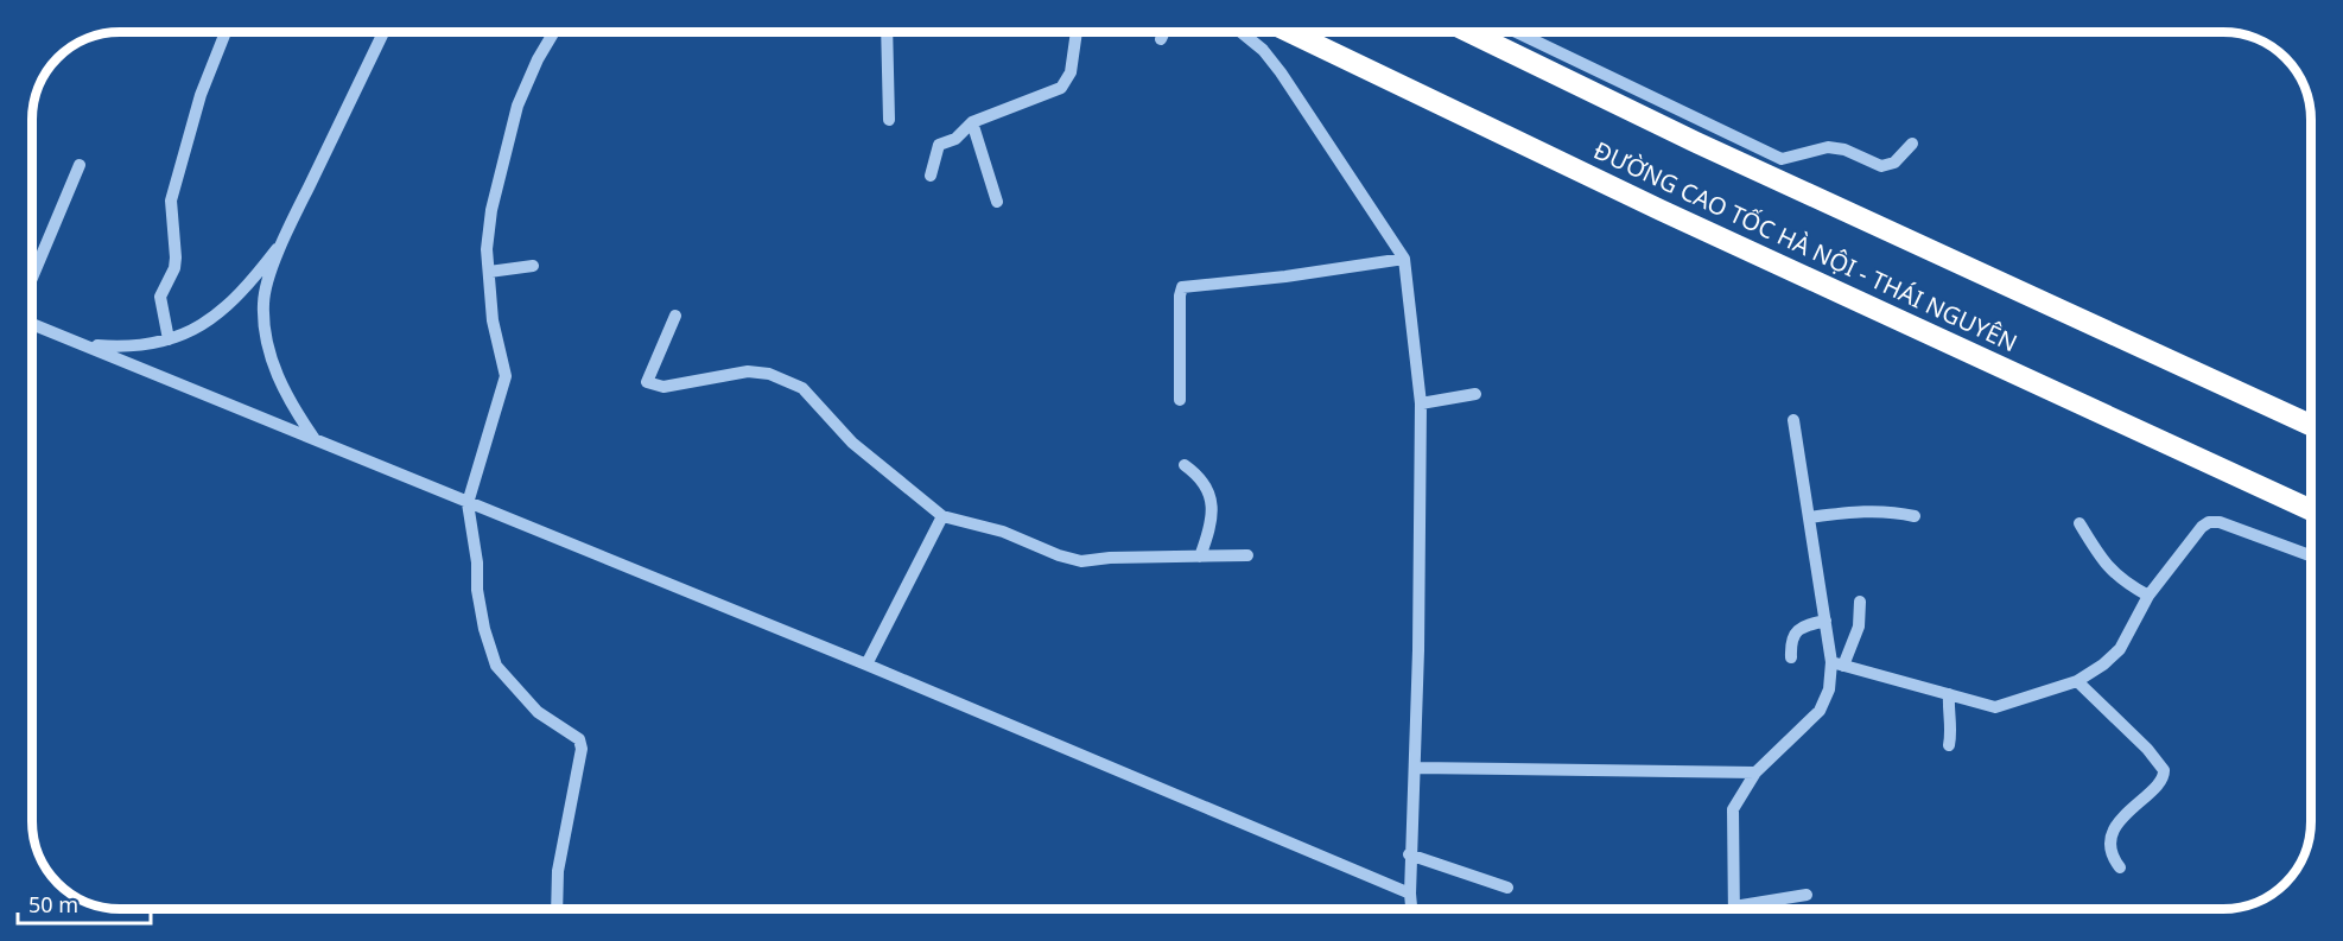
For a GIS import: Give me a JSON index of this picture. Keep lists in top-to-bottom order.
{
  "streets": {
    "highway": ["ĐƯỜNG CAO TỐC HÀ NỘI - THÁI NGUYÊN"]
  },
  "scale_bar": "50 m"
}
